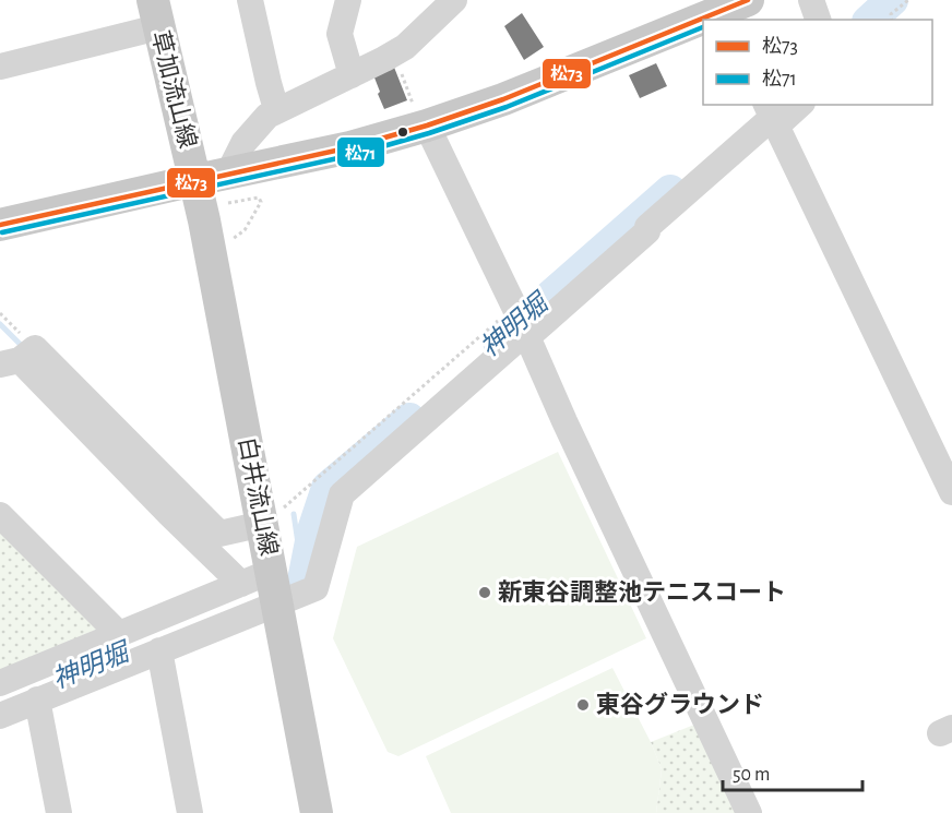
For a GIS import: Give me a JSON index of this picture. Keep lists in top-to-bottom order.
{
  "streets": {
    "main road": ["草加流山線", "白井流山線"]
  },
  "crossings": [
    ["草加流山線", "白井流山線"]
  ],
  "water": ["神明堀"],
  "places": ["新東谷調整池テニスコート", "東谷グラウンド"],
  "lines": ["transit line 松73", "transit line 松71"],
  "legend": ["松73", "松71"],
  "scale_bar": "50 m"
}
